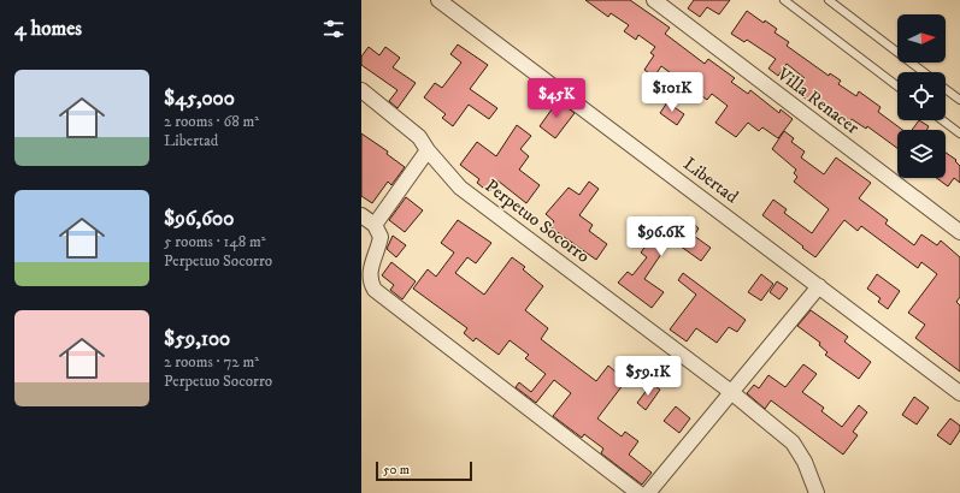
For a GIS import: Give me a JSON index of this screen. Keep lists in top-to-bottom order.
{
  "streets": {
    "street": ["Villa Renacer", "Libertad", "Perpetuo Socorro"]
  },
  "scale_bar": "50 m",
  "north": "right",
  "page": {
    "heading": "4 homes",
    "list": [
      {
        "name": "$45,000",
        "note": "2 rooms · 68 m² · Libertad"
      },
      {
        "name": "$96,600",
        "note": "5 rooms · 148 m² · Perpetuo Socorro"
      },
      {
        "name": "$59,100",
        "note": "2 rooms · 72 m² · Perpetuo Socorro"
      }
    ],
    "price": [
      "$101K",
      "$45K",
      "$96.6K",
      "$59.1K"
    ],
    "scale": "50 m"
  }
}
